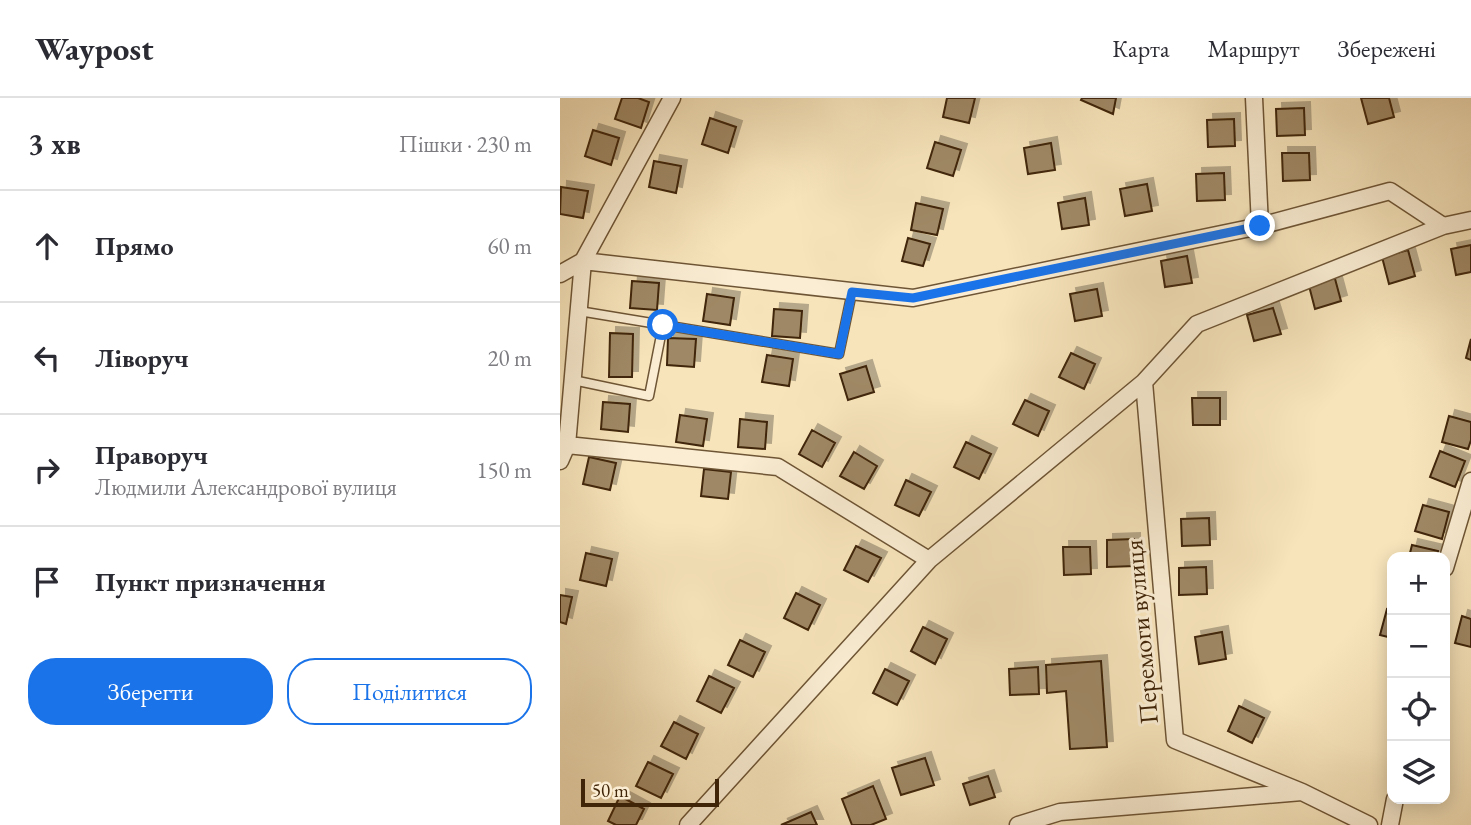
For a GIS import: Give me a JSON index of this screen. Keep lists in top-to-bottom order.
{
  "streets": {
    "street": ["Перемоги вулиця"]
  },
  "scale_bar": "50 m",
  "page": {
    "header": "Waypost",
    "nav": ["Карта", "Маршрут", "Збережені"],
    "heading": ["3 хв", "Пішки · 230 m"],
    "list": [
      ["Прямо", "60 m"],
      ["Ліворуч", "20 m"],
      ["Праворуч", "Людмили Александрової вулиця", "150 m"],
      "Пункт призначення"
    ],
    "map_buttons": ["+", "−"],
    "buttons": ["Зберегти", "Поділитися"],
    "scale": "50 m"
  }
}
